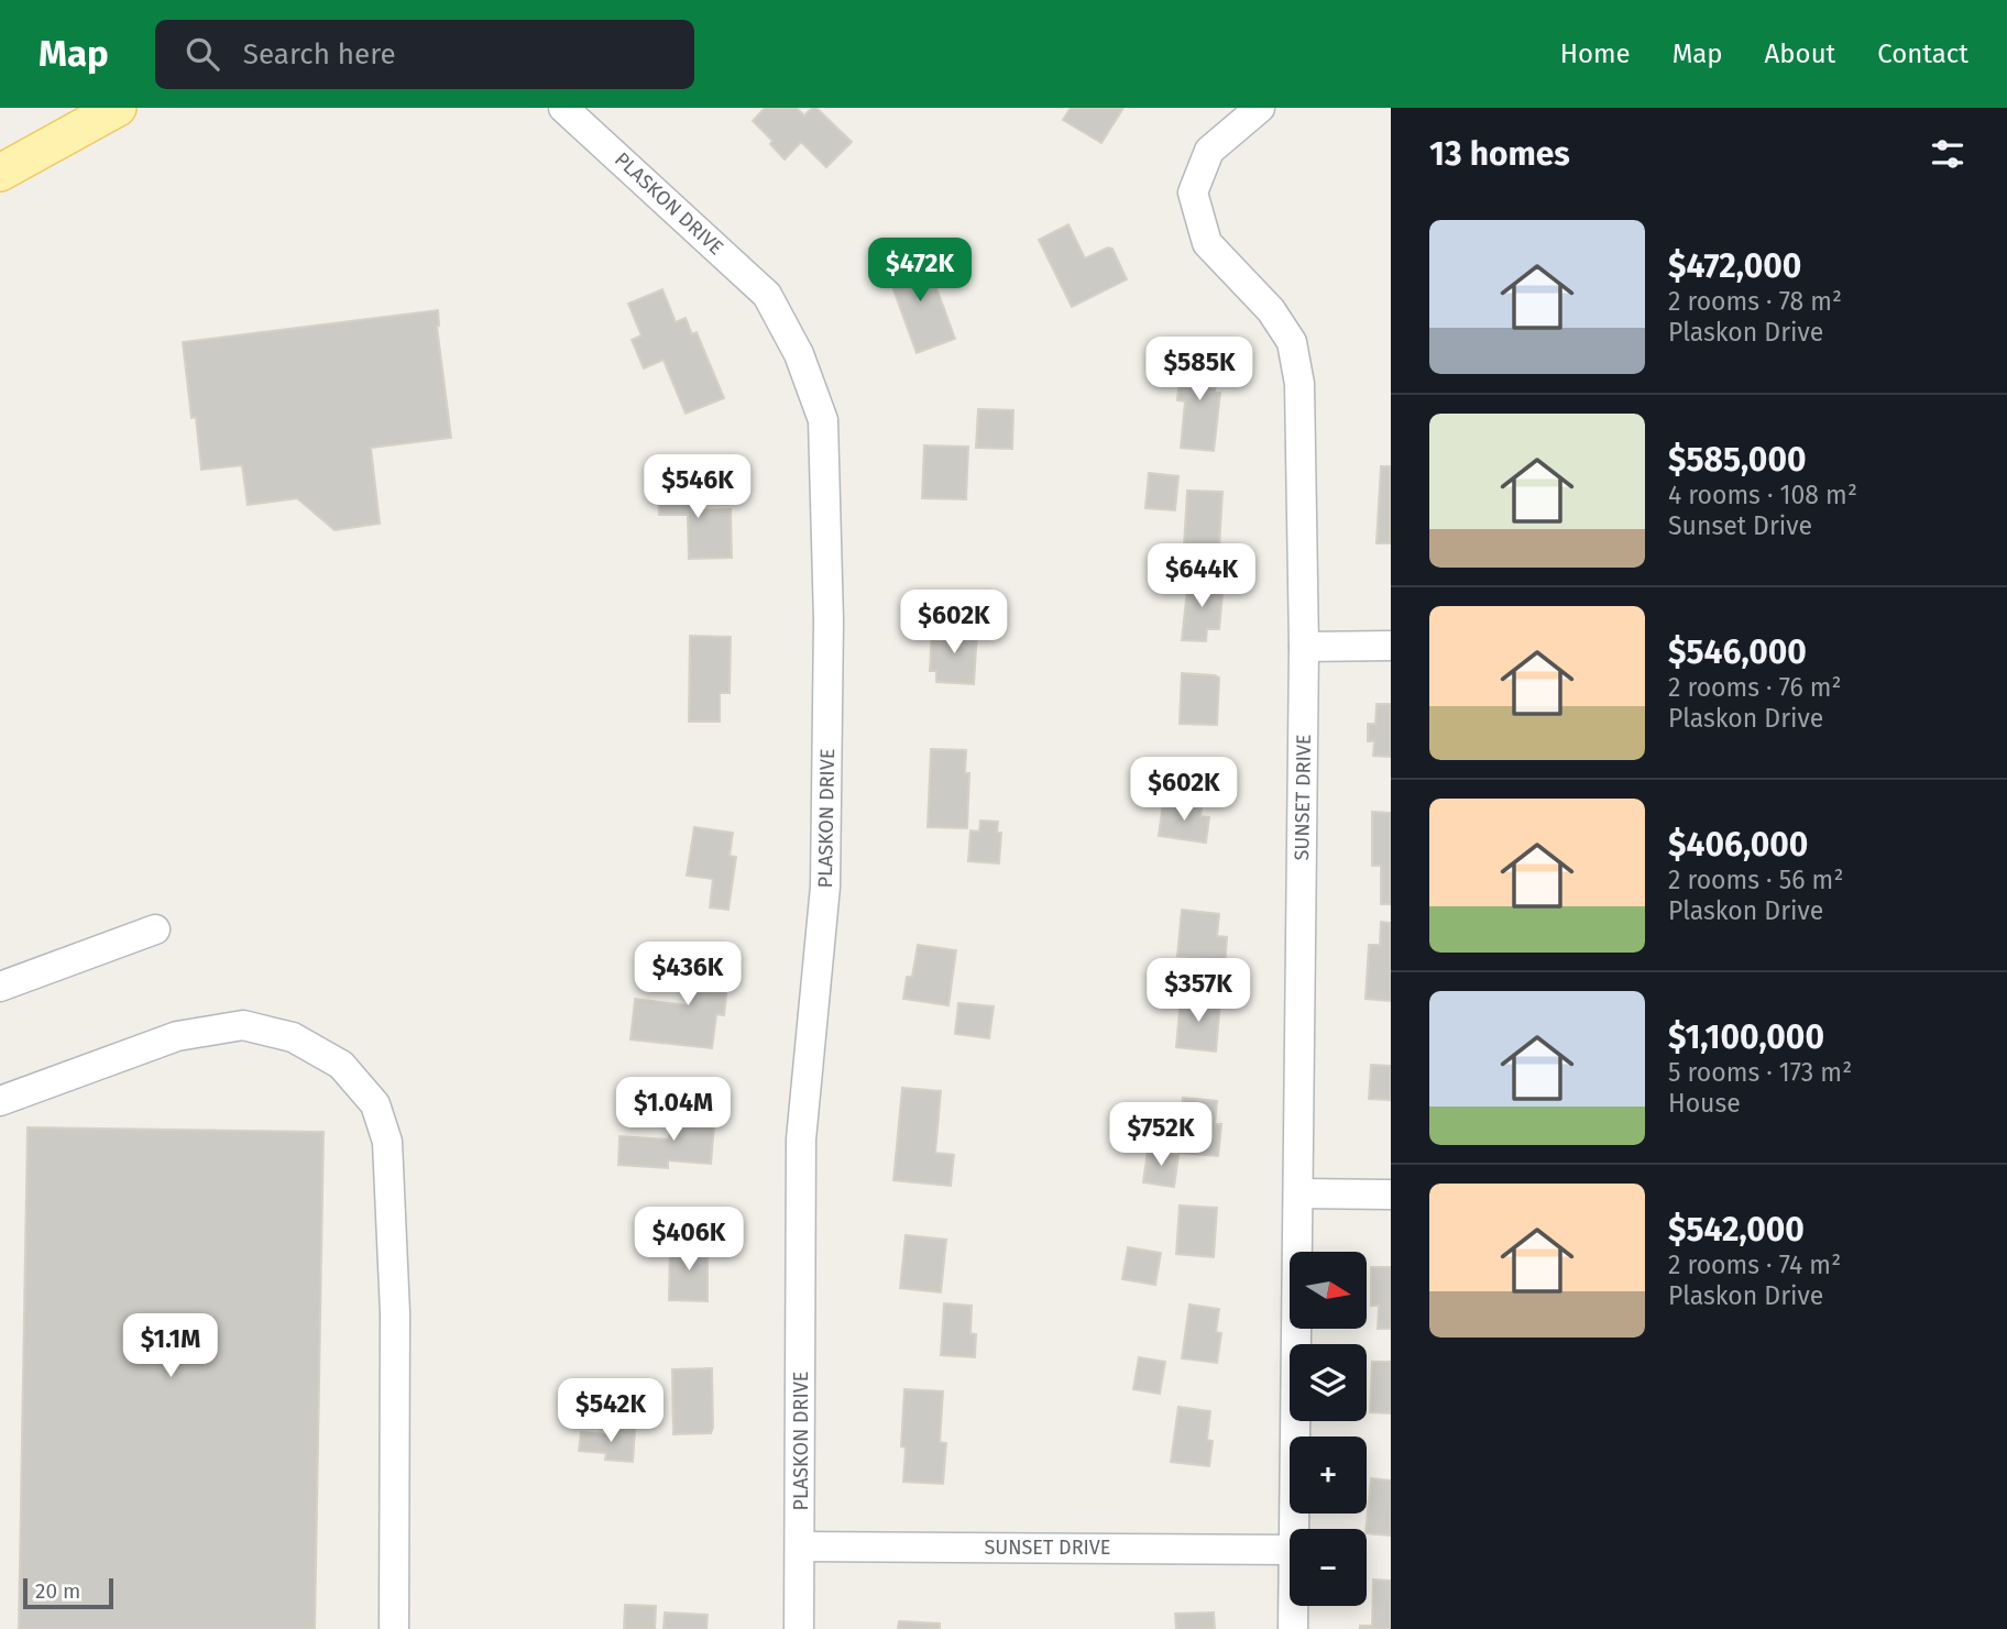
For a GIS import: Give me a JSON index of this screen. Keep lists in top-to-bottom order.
{
  "streets": {
    "street": ["PLASKON DRIVE", "SUNSET DRIVE"]
  },
  "crossings": [
    ["PLASKON DRIVE", "SUNSET DRIVE"]
  ],
  "scale_bar": "20 m",
  "north": "right",
  "page": {
    "header": "Map",
    "search": "Search here",
    "nav": [
      "Home",
      "Map",
      "About",
      "Contact"
    ],
    "heading": "13 homes",
    "list": [
      {
        "name": "$472,000",
        "note": "2 rooms · 78 m² · Plaskon Drive"
      },
      {
        "name": "$585,000",
        "note": "4 rooms · 108 m² · Sunset Drive"
      },
      {
        "name": "$546,000",
        "note": "2 rooms · 76 m² · Plaskon Drive"
      },
      {
        "name": "$406,000",
        "note": "2 rooms · 56 m² · Plaskon Drive"
      },
      {
        "name": "$1,100,000",
        "note": "5 rooms · 173 m² · House"
      },
      {
        "name": "$542,000",
        "note": "2 rooms · 74 m² · Plaskon Drive"
      }
    ],
    "price": [
      "$472K",
      "$585K",
      "$546K",
      "$644K",
      "$602K",
      "$602K",
      "$436K",
      "$357K",
      "$1.04M",
      "$752K",
      "$406K",
      "$1.1M",
      "$542K"
    ],
    "map_buttons": ["+", "−"],
    "scale": "20 m"
  }
}
